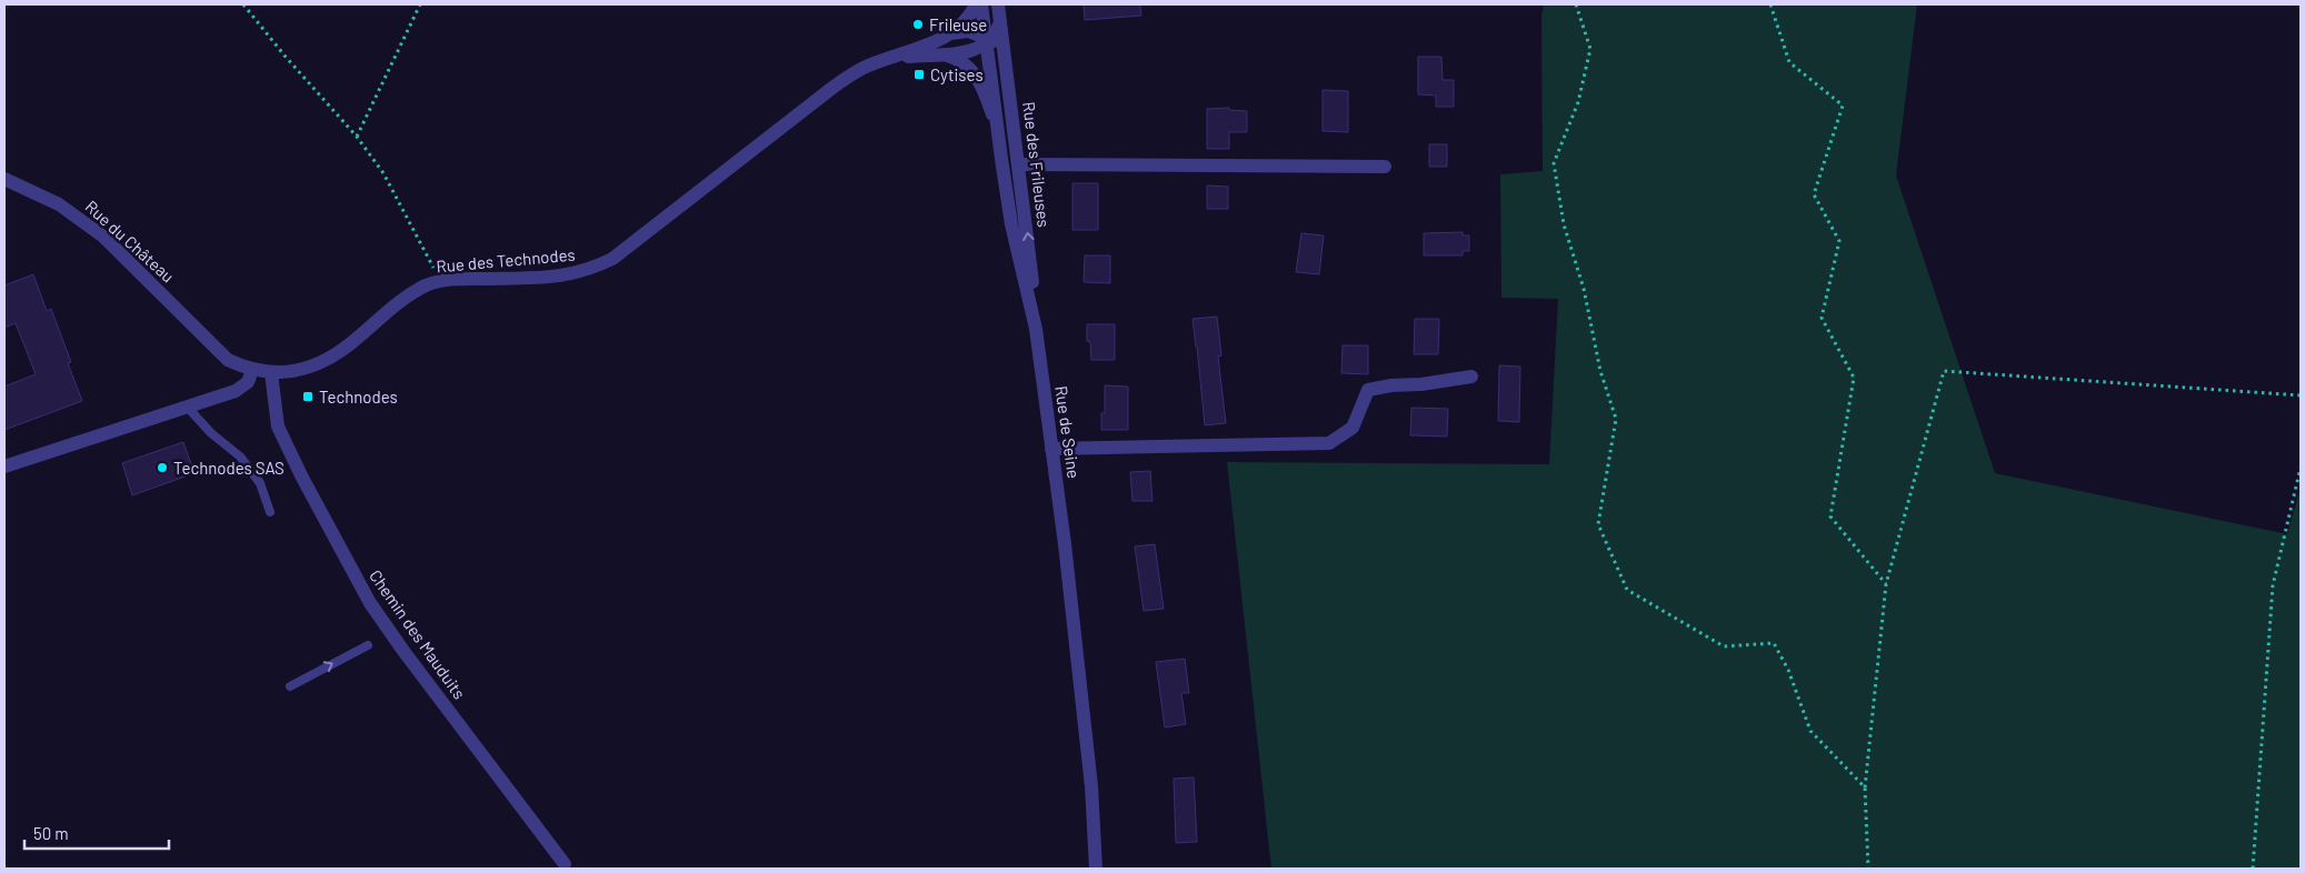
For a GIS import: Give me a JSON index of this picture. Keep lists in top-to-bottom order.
{
  "streets": {
    "street": [
      "Rue des Frileuses",
      "Rue du Château",
      "Rue des Technodes",
      "Rue de Seine",
      "Chemin des Mauduits"
    ]
  },
  "crossings": [
    ["Rue des Frileuses", "Rue de Seine"],
    ["Rue du Château", "Rue des Technodes"],
    ["Rue des Technodes", "Rue de Seine"],
    ["Rue des Technodes", "Chemin des Mauduits"]
  ],
  "one_way": ["Rue des Frileuses"],
  "places": {
    "other": ["Frileuse", "Technodes SAS"],
    "transit": ["Cytises", "Technodes"]
  },
  "scale_bar": "50 m"
}
